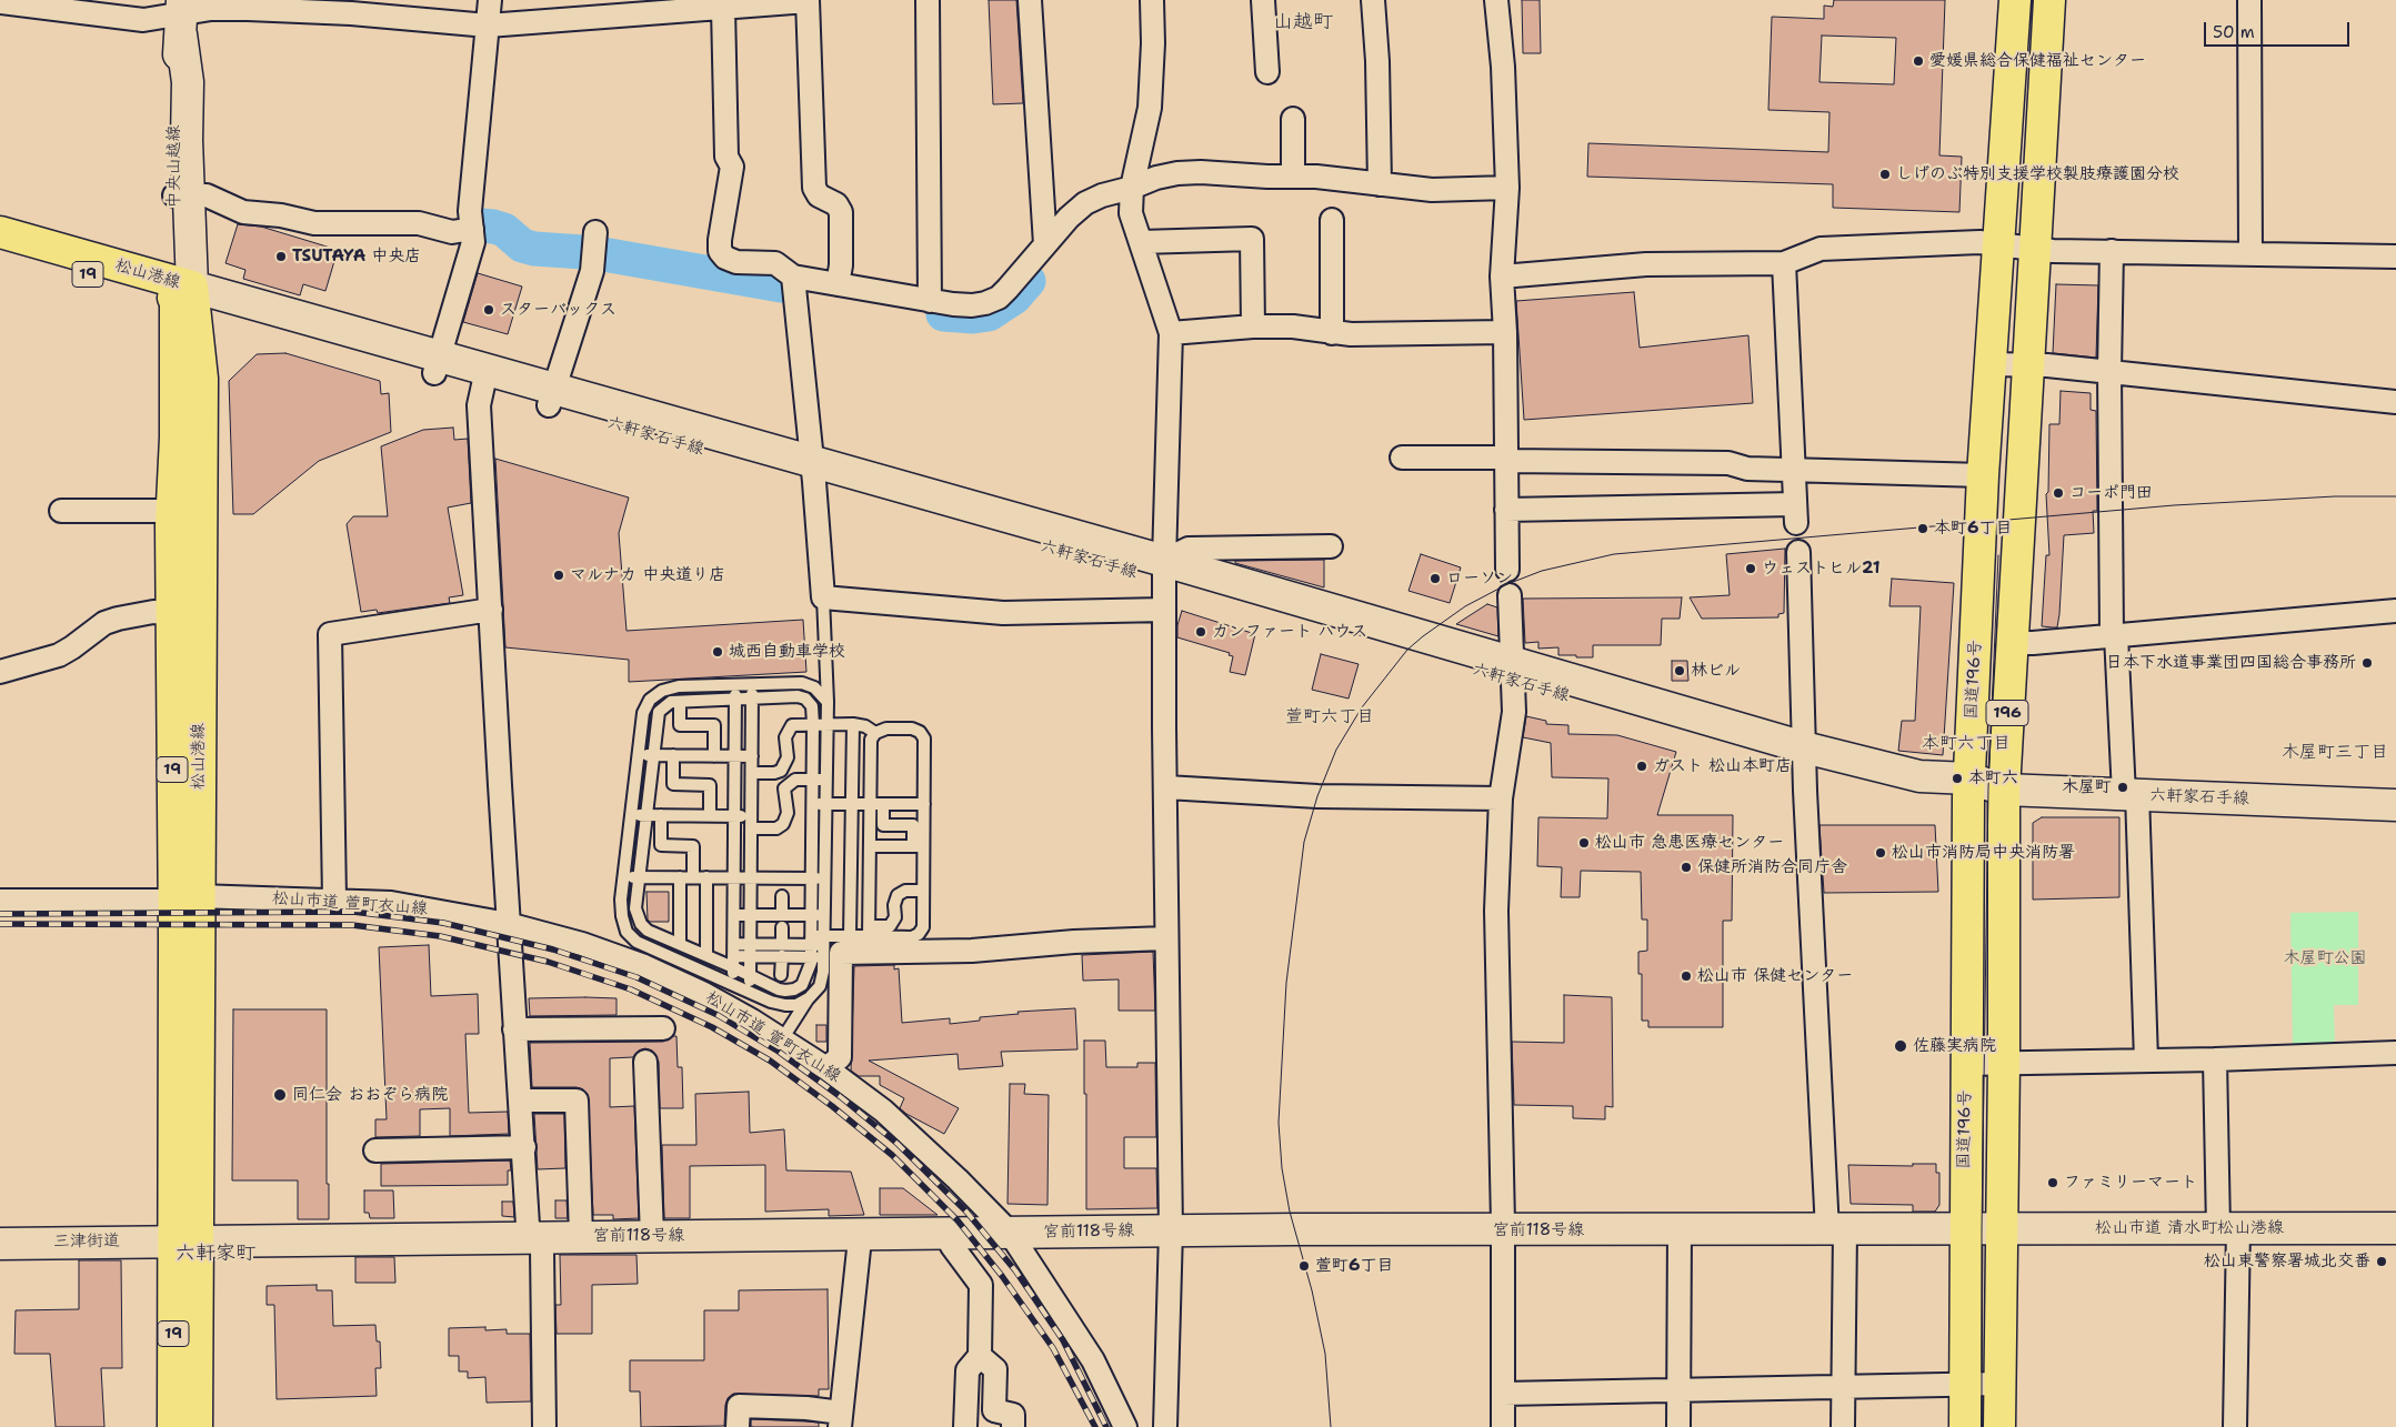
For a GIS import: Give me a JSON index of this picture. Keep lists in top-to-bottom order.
{
  "streets": {
    "main road": [
      "19",
      "松山港線",
      "国道196号",
      "196"
    ],
    "street": [
      "中央山越線",
      "六軒家石手線",
      "松山市道 萱町衣山線",
      "松山市道 清水町松山港線",
      "宮前118号線",
      "三津街道"
    ]
  },
  "crossings": [
    ["中央山越線", "松山港線"],
    ["中央山越線", "六軒家石手線"],
    ["松山港線", "六軒家石手線"],
    ["松山港線", "松山市道 萱町衣山線"],
    ["松山港線", "宮前118号線"],
    ["松山港線", "三津街道"],
    ["六軒家石手線", "国道196号"],
    ["国道196号", "松山市道 清水町松山港線"],
    ["国道196号", "宮前118号線"],
    ["松山市道 萱町衣山線", "宮前118号線"],
    ["松山市道 清水町松山港線", "宮前118号線"],
    ["宮前118号線", "三津街道"]
  ],
  "districts": [
    "山越町",
    "萱町六丁目",
    "本町六丁目",
    "木屋町三丁目",
    "六軒家町"
  ],
  "parks": ["木屋町公園"],
  "places": [
    "愛媛県総合保健福祉センター",
    "しげのぶ特別支援学校製肢療護園分校",
    "TSUTAYA 中央店",
    "スターバックス",
    "コーポ門田",
    "本町6丁目",
    "ウェストヒル21",
    "マルナカ 中央道り店",
    "ローソン",
    "カンファート ハウス",
    "城西自動車学校",
    "日本下水道事業団四国総合事務所",
    "林ビル",
    "ガスト 松山本町店",
    "本町六",
    "木屋町",
    "松山市 急患医療センター",
    "松山市消防局中央消防署",
    "保健所消防合同庁舎",
    "松山市 保健センター",
    "佐藤実病院",
    "同仁会 おおぞら病院",
    "ファミリーマート",
    "松山東警察署城北交番",
    "萱町6丁目"
  ],
  "scale_bar": "50 m"
}
